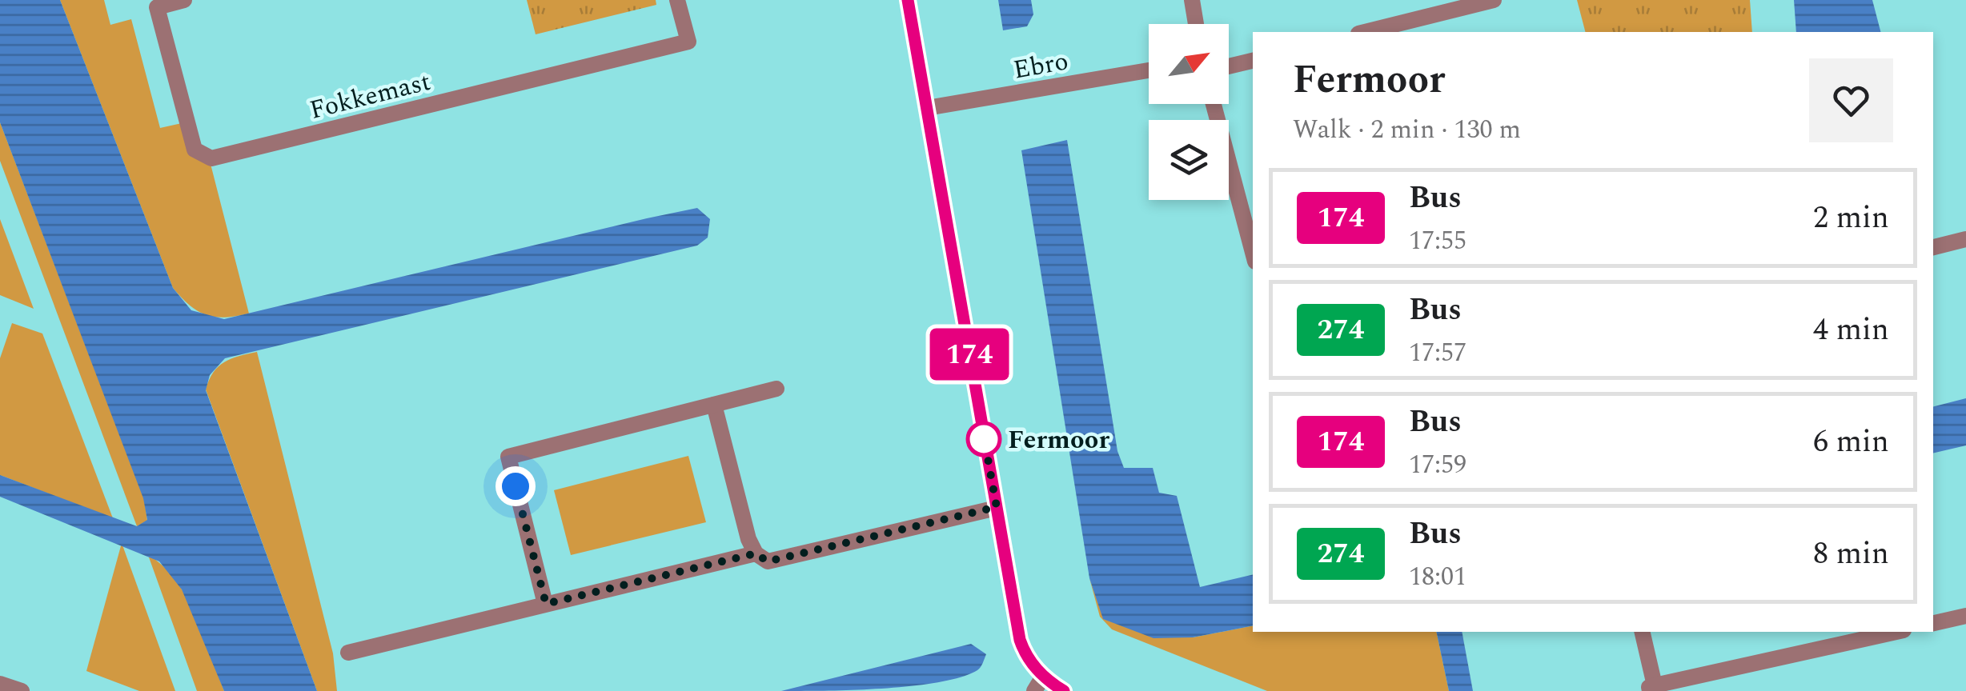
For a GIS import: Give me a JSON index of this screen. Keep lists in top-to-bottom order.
{
  "streets": {
    "street": ["Ebro", "Fokkemast"]
  },
  "places": ["Fermoor"],
  "lines": ["bus line 174"],
  "north": "top right",
  "page": {
    "on_map": "174",
    "heading": ["Fermoor", "Walk · 2 min · 130 m"],
    "list": [
      {
        "mark": "174",
        "name": "Bus",
        "note": "17:55",
        "value": "2 min"
      },
      {
        "mark": "274",
        "name": "Bus",
        "note": "17:57",
        "value": "4 min"
      },
      {
        "mark": "174",
        "name": "Bus",
        "note": "17:59",
        "value": "6 min"
      },
      {
        "mark": "274",
        "name": "Bus",
        "note": "18:01",
        "value": "8 min"
      }
    ]
  }
}
